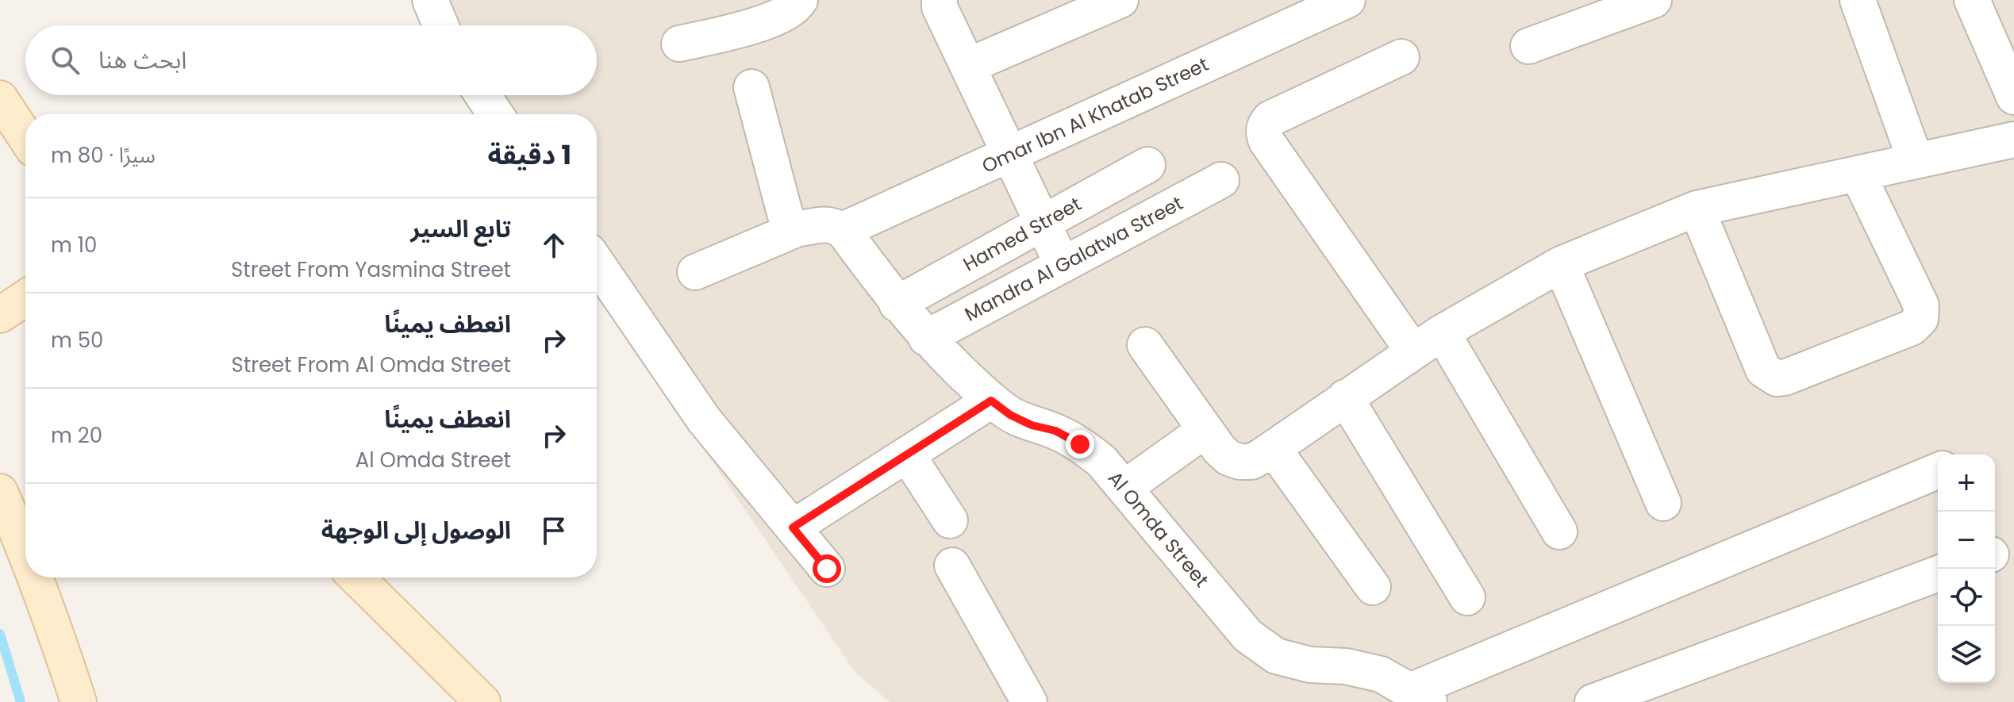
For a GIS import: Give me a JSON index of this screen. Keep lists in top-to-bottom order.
{
  "streets": {
    "street": [
      "Omar Ibn Al Khatab Street",
      "Hamed Street",
      "Mandra Al Galatwa Street",
      "Al Omda Street"
    ]
  },
  "crossings": [
    ["Omar Ibn Al Khatab Street", "Al Omda Street"],
    ["Hamed Street", "Al Omda Street"],
    ["Mandra Al Galatwa Street", "Al Omda Street"]
  ],
  "page": {
    "search": "ابحث هنا",
    "heading": ["1 دقيقة", "سيرًا · 80 m"],
    "list": [
      ["تابع السير", "Street From Yasmina Street", "10 m"],
      ["انعطف يمينًا", "Street From Al Omda Street", "50 m"],
      ["انعطف يمينًا", "Al Omda Street", "20 m"],
      "الوصول إلى الوجهة"
    ],
    "map_buttons": ["+", "−"]
  }
}
